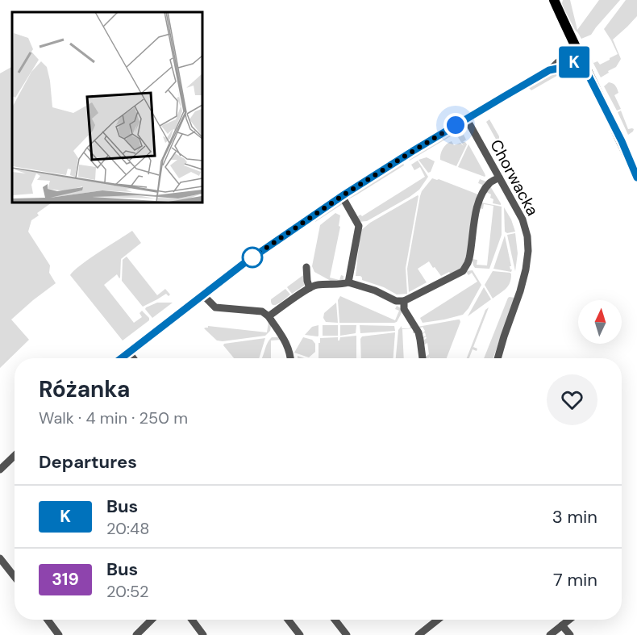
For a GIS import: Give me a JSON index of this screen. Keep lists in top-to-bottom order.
{
  "streets": {
    "street": ["Chorwacka"]
  },
  "lines": ["bus line K"],
  "north": "top",
  "page": {
    "on_map": "K",
    "heading": [
      ["Różanka", "Walk · 4 min · 250 m"],
      "Departures"
    ],
    "list": [
      {
        "mark": "K",
        "name": "Bus",
        "note": "20:48",
        "value": "3 min"
      },
      {
        "mark": "319",
        "name": "Bus",
        "note": "20:52",
        "value": "7 min"
      }
    ]
  }
}
